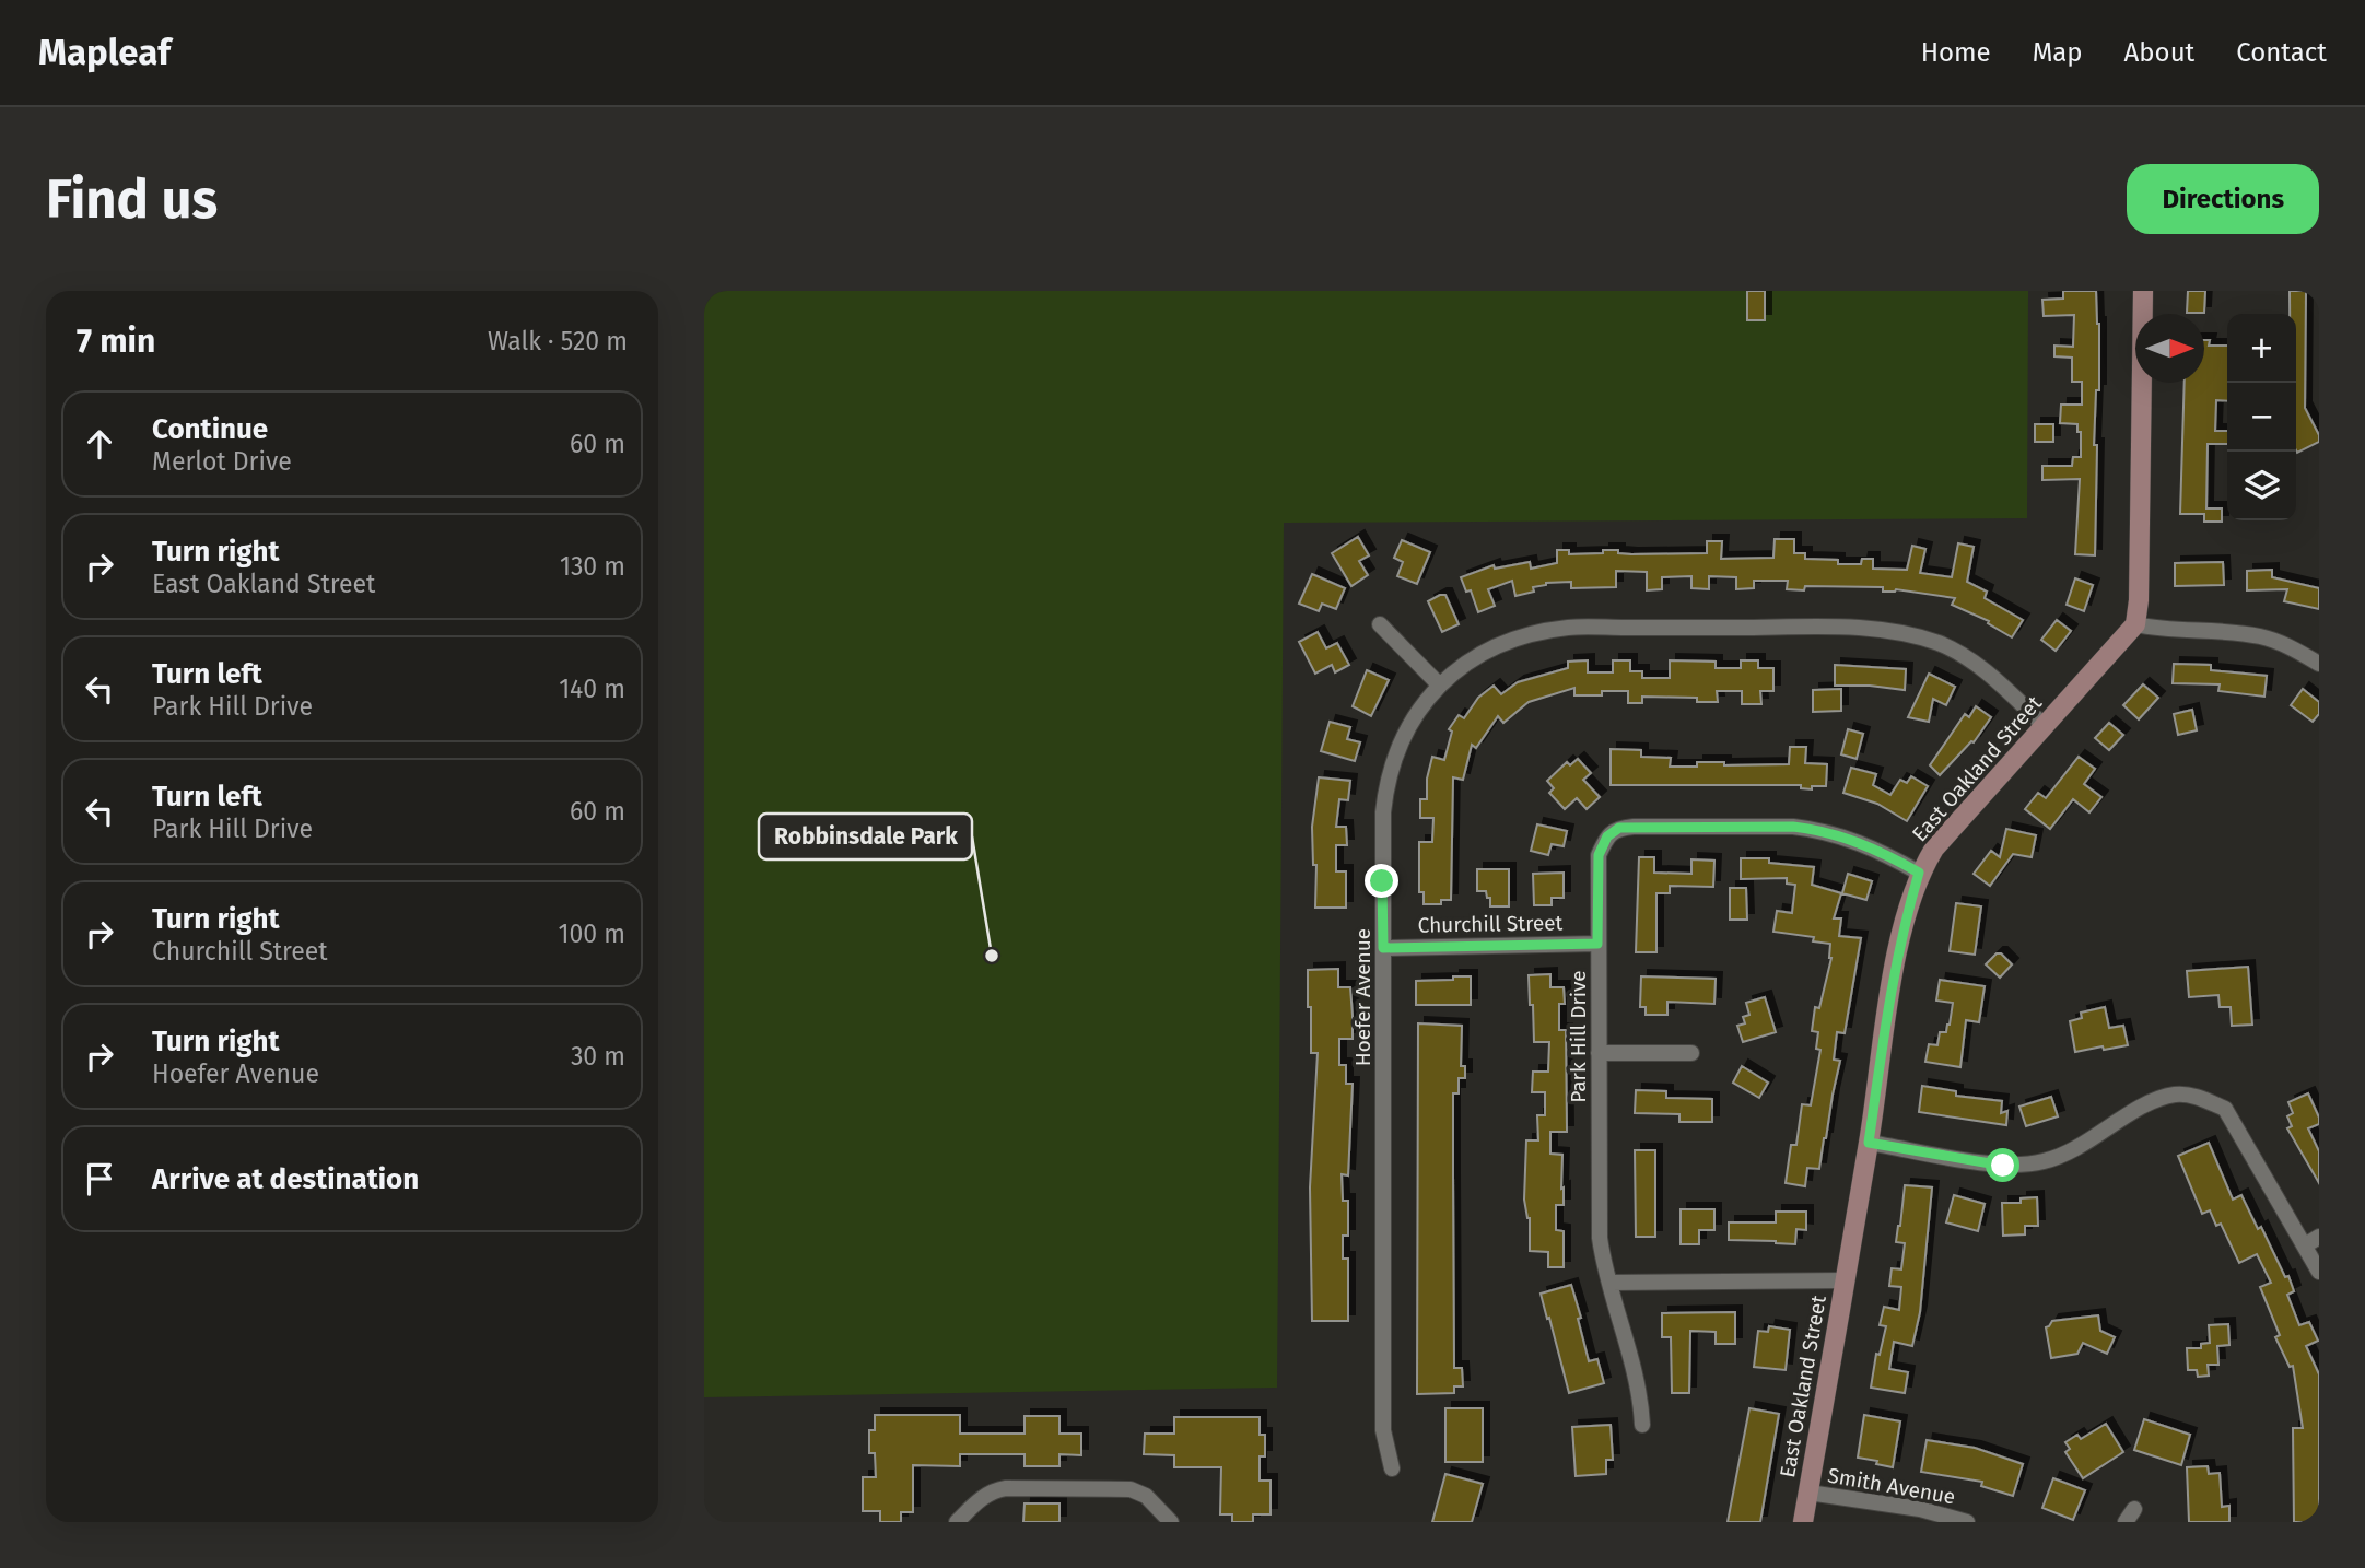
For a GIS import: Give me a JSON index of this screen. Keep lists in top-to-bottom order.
{
  "streets": {
    "street": [
      "East Oakland Street",
      "Churchill Street",
      "Hoefer Avenue",
      "Park Hill Drive",
      "Smith Avenue"
    ]
  },
  "crossings": [
    ["East Oakland Street", "Hoefer Avenue"],
    ["East Oakland Street", "Park Hill Drive"],
    ["East Oakland Street", "Smith Avenue"],
    ["Churchill Street", "Hoefer Avenue"],
    ["Churchill Street", "Park Hill Drive"]
  ],
  "places": ["Robbinsdale Park"],
  "north": "right",
  "page": {
    "header": "Mapleaf",
    "nav": [
      "Home",
      "Map",
      "About",
      "Contact"
    ],
    "buttons": "Directions",
    "title": "Find us",
    "heading": ["7 min", "Walk · 520 m"],
    "map_buttons": ["+", "−"],
    "list": [
      ["Continue", "Merlot Drive", "60 m"],
      ["Turn right", "East Oakland Street", "130 m"],
      ["Turn left", "Park Hill Drive", "140 m"],
      ["Turn left", "Park Hill Drive", "60 m"],
      ["Turn right", "Churchill Street", "100 m"],
      ["Turn right", "Hoefer Avenue", "30 m"],
      "Arrive at destination"
    ]
  }
}
